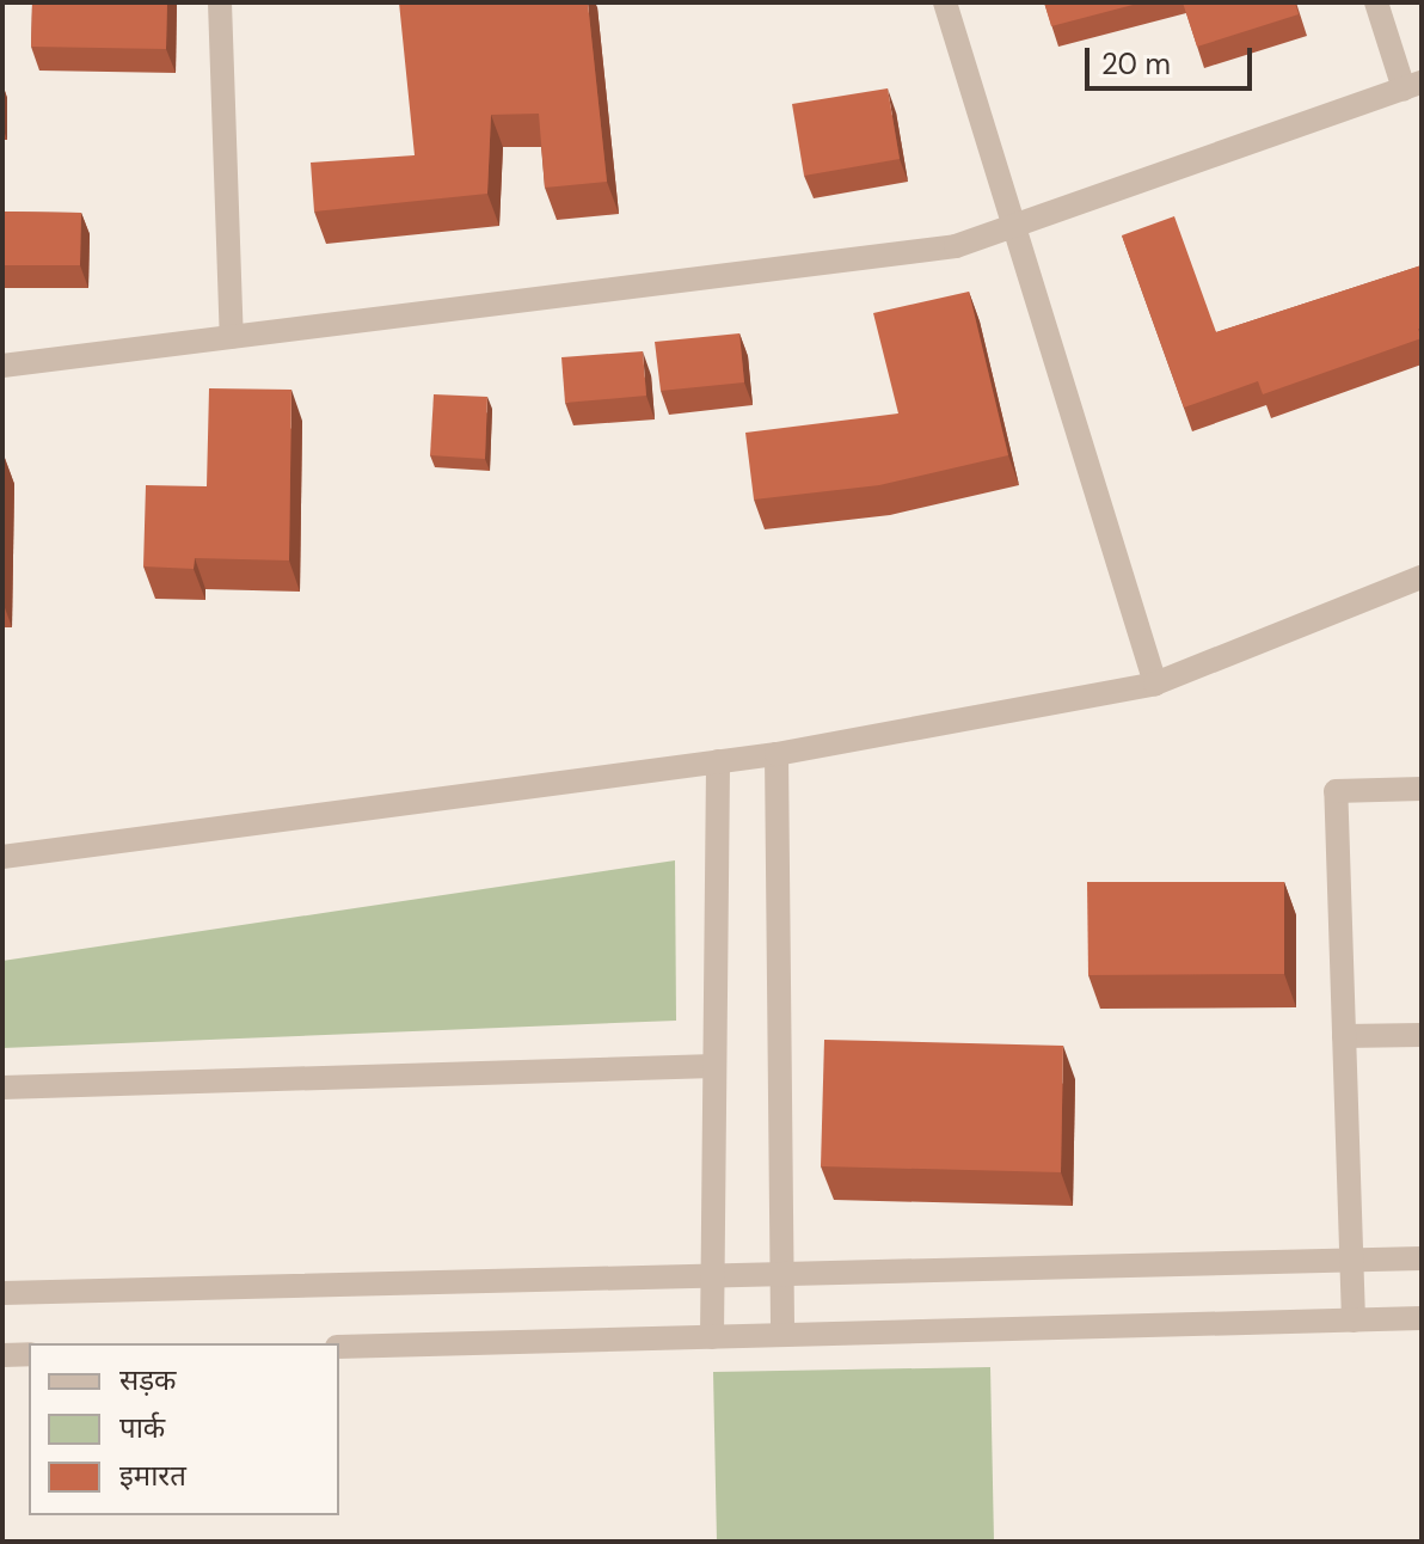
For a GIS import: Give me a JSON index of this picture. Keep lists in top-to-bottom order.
{
  "legend": ["सड़क", "पार्क", "इमारत"],
  "scale_bar": "20 m"
}
